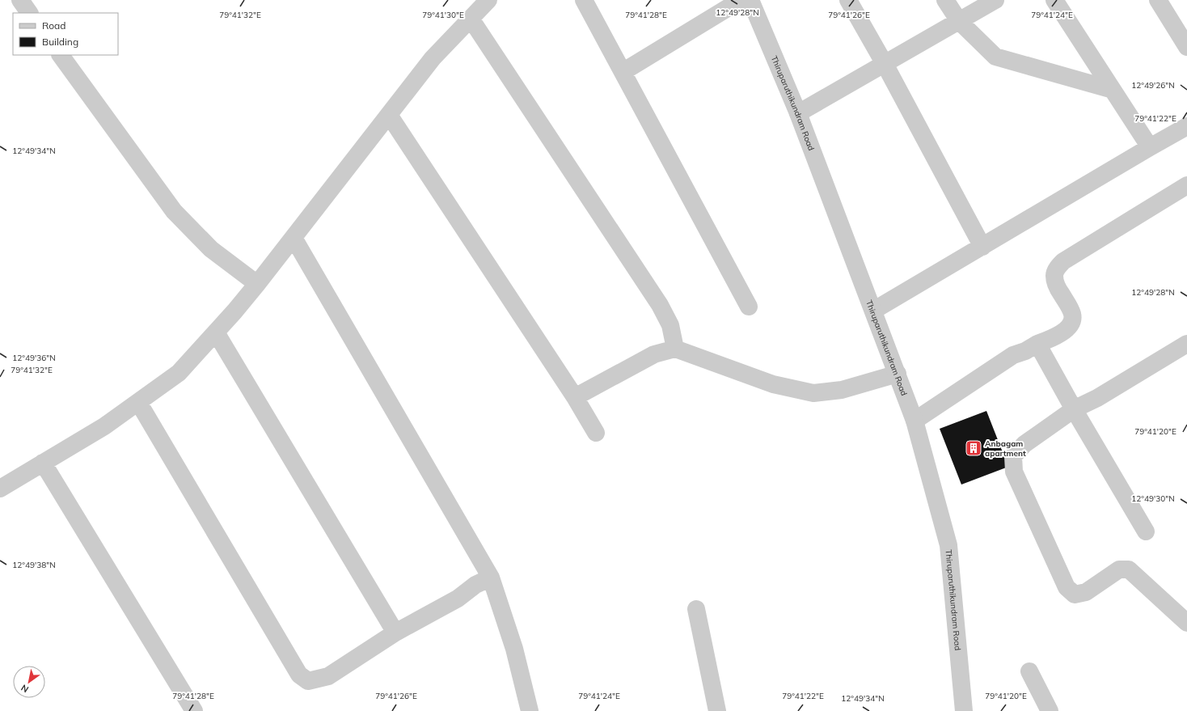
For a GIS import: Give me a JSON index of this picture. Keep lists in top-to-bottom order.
{
  "streets": {
    "street": ["Thiruparuthikundram Road"]
  },
  "places": {
    "building": ["Anbagam apartment"]
  },
  "legend": ["Road", "Building"],
  "north": "bottom left",
  "coordinates": [
    "12°49'28\"N",
    "79°41'32\"E",
    "79°41'30\"E",
    "79°41'28\"E",
    "79°41'26\"E",
    "79°41'24\"E",
    "12°49'26\"N",
    "79°41'22\"E",
    "12°49'34\"N",
    "12°49'36\"N",
    "79°41'20\"E",
    "12°49'30\"N",
    "12°49'38\"N"
  ]
}
